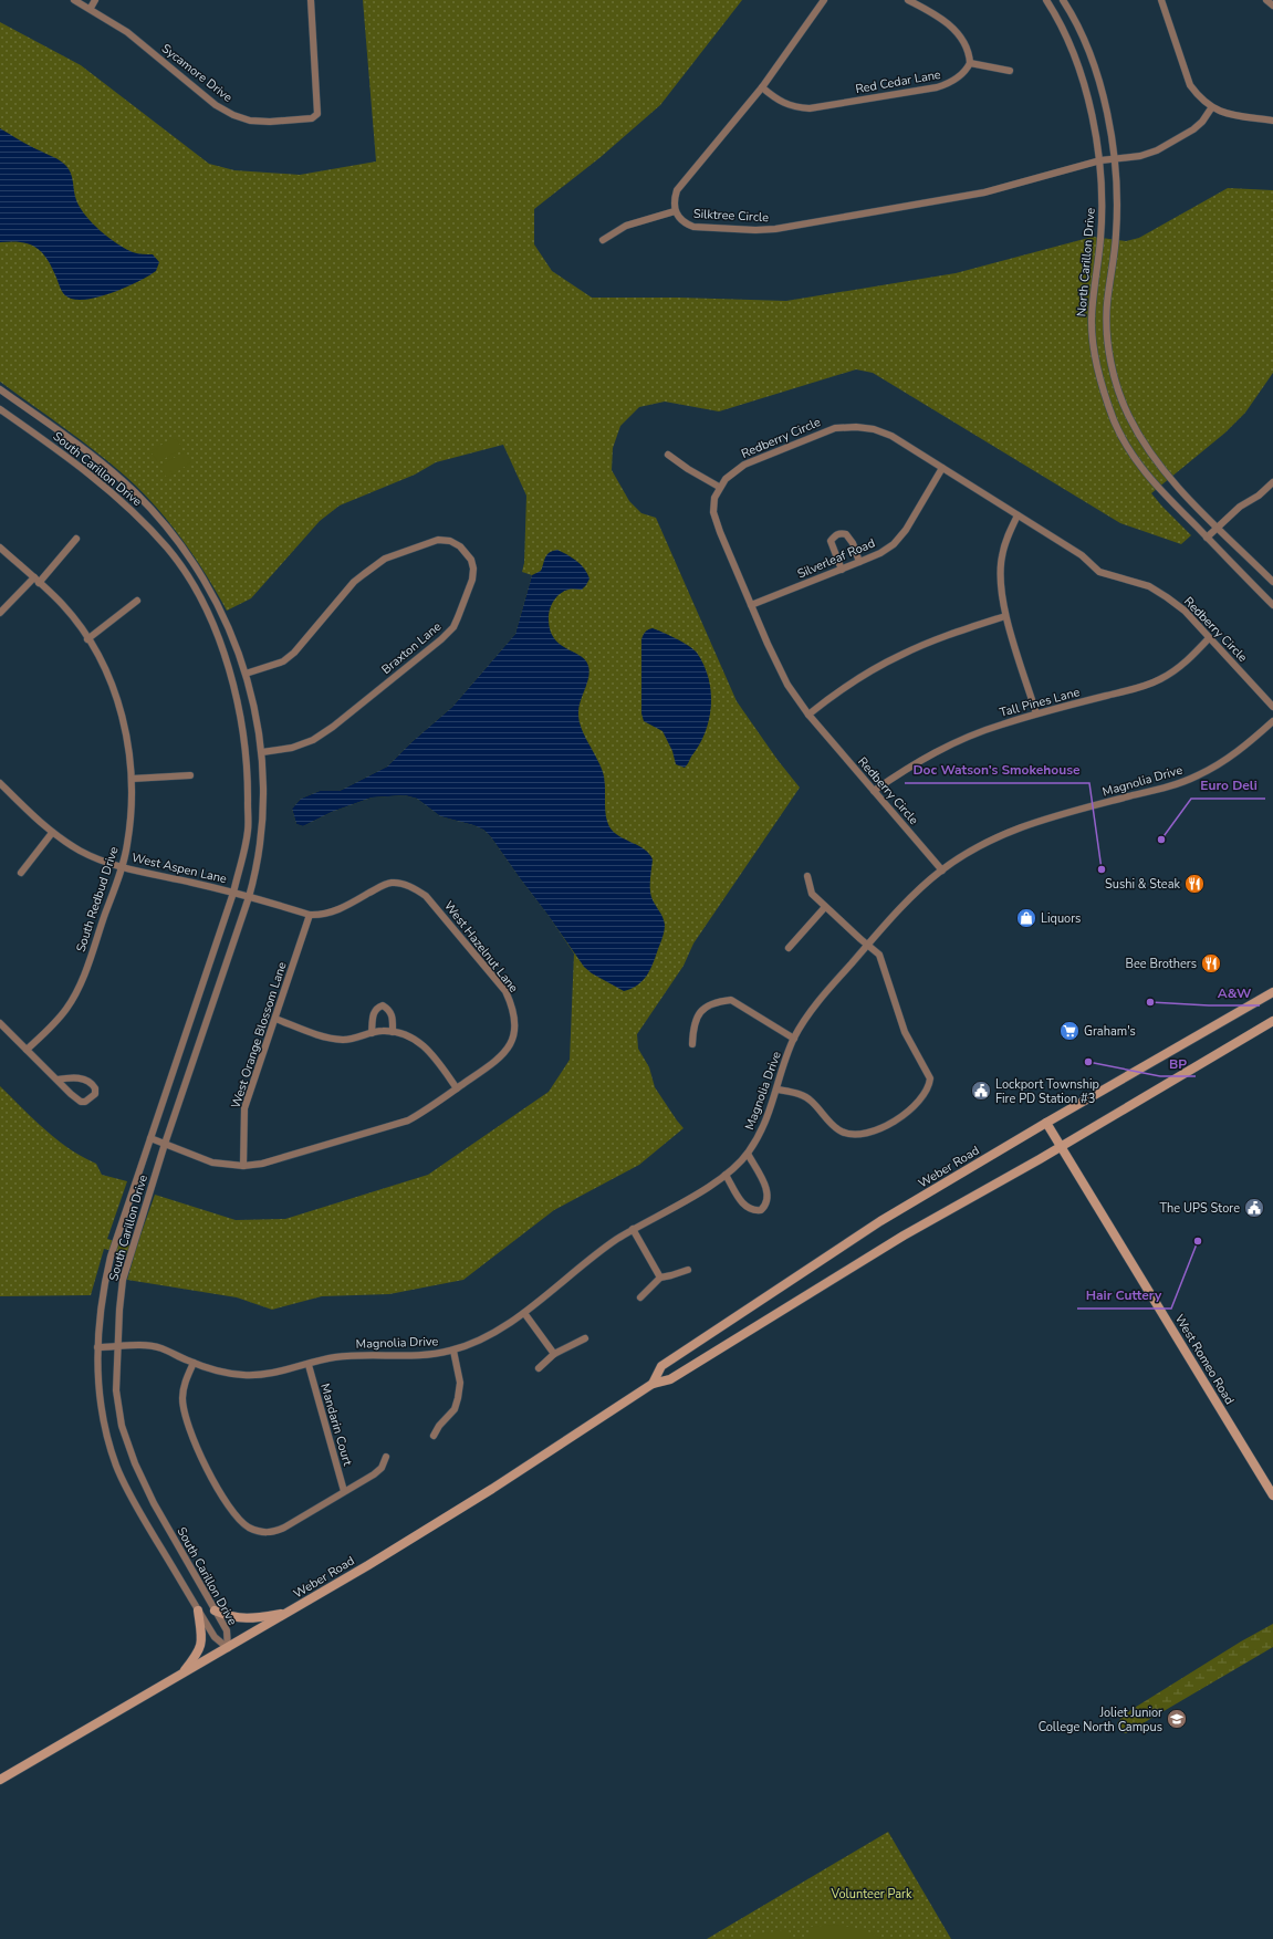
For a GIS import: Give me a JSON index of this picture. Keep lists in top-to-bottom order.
{
  "streets": {
    "main road": ["Weber Road", "West Romeo Road"],
    "street": [
      "Sycamore Drive",
      "Red Cedar Lane",
      "Silktree Circle",
      "North Carillon Drive",
      "Redberry Circle",
      "South Carillon Drive",
      "Silverleaf Road",
      "Braxton Lane",
      "Tall Pines Lane",
      "Magnolia Drive",
      "West Aspen Lane",
      "South Redbud Drive",
      "West Hazelnut Lane",
      "West Orange Blossom Lane",
      "Mandarin Court"
    ]
  },
  "crossings": [
    ["Silktree Circle", "North Carillon Drive"],
    ["Redberry Circle", "Silverleaf Road"],
    ["Redberry Circle", "Tall Pines Lane"],
    ["Redberry Circle", "Magnolia Drive"],
    ["South Carillon Drive", "Braxton Lane"],
    ["South Carillon Drive", "Magnolia Drive"],
    ["South Carillon Drive", "West Aspen Lane"],
    ["South Carillon Drive", "West Hazelnut Lane"],
    ["South Carillon Drive", "Weber Road"],
    ["Magnolia Drive", "Mandarin Court"],
    ["West Aspen Lane", "South Redbud Drive"],
    ["West Aspen Lane", "West Hazelnut Lane"],
    ["West Hazelnut Lane", "West Orange Blossom Lane"],
    ["Weber Road", "West Romeo Road"]
  ],
  "parks": ["Volunteer Park"],
  "places": {
    "other": [
      "Euro Deli",
      "Doc Watson’s Smokehouse",
      "A&W",
      "BP",
      "Hair Cuttery"
    ],
    "restaurant": ["Sushi & Steak", "Bee Brothers"],
    "shop": ["Liquors"],
    "supermarket": ["Graham's"],
    "public building": ["Lockport Township Fire PD Station #3", "The UPS Store"],
    "school or university": ["Joliet Junior College North Campus"]
  }
}
